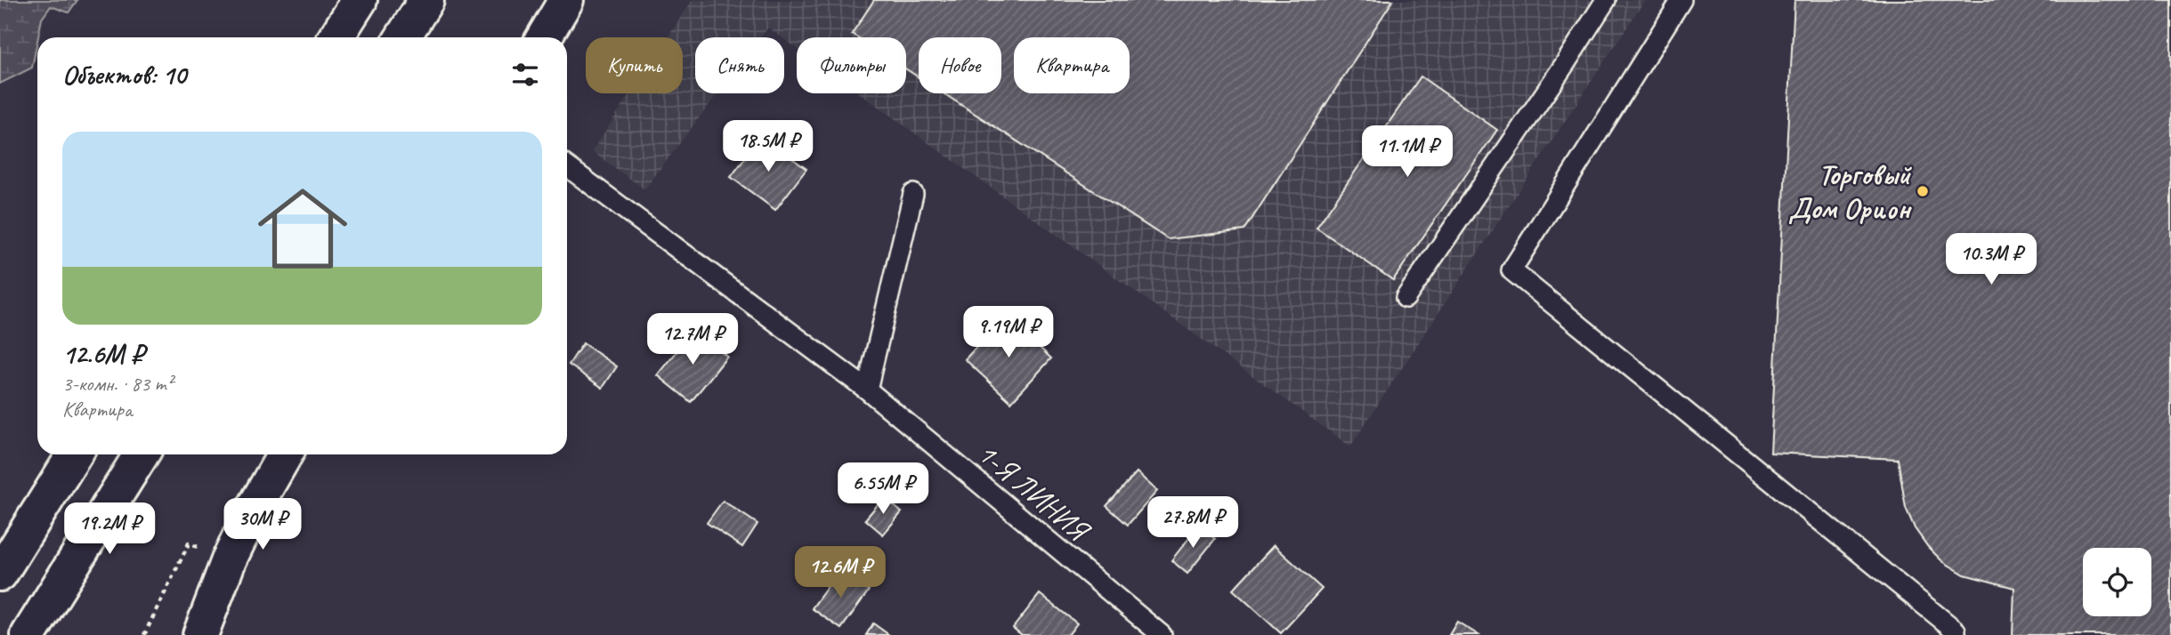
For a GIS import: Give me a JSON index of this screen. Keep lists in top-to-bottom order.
{
  "streets": {
    "lane": ["1-Я ЛИНИЯ"]
  },
  "places": ["Торговый Дом Орион"],
  "page": {
    "chip": [
      "Купить",
      "Снять",
      "Фильтры",
      "Новое",
      "Квартира"
    ],
    "heading": "Объектов: 10",
    "list": [
      {
        "name": "12.6M ₽",
        "note": "3-комн. · 83 m² · Квартира"
      }
    ],
    "price": [
      "18.5M ₽",
      "11.1M ₽",
      "10.3M ₽",
      "9.19M ₽",
      "12.7M ₽",
      "6.55M ₽",
      "27.8M ₽",
      "30M ₽",
      "19.2M ₽",
      "12.6M ₽"
    ]
  }
}
